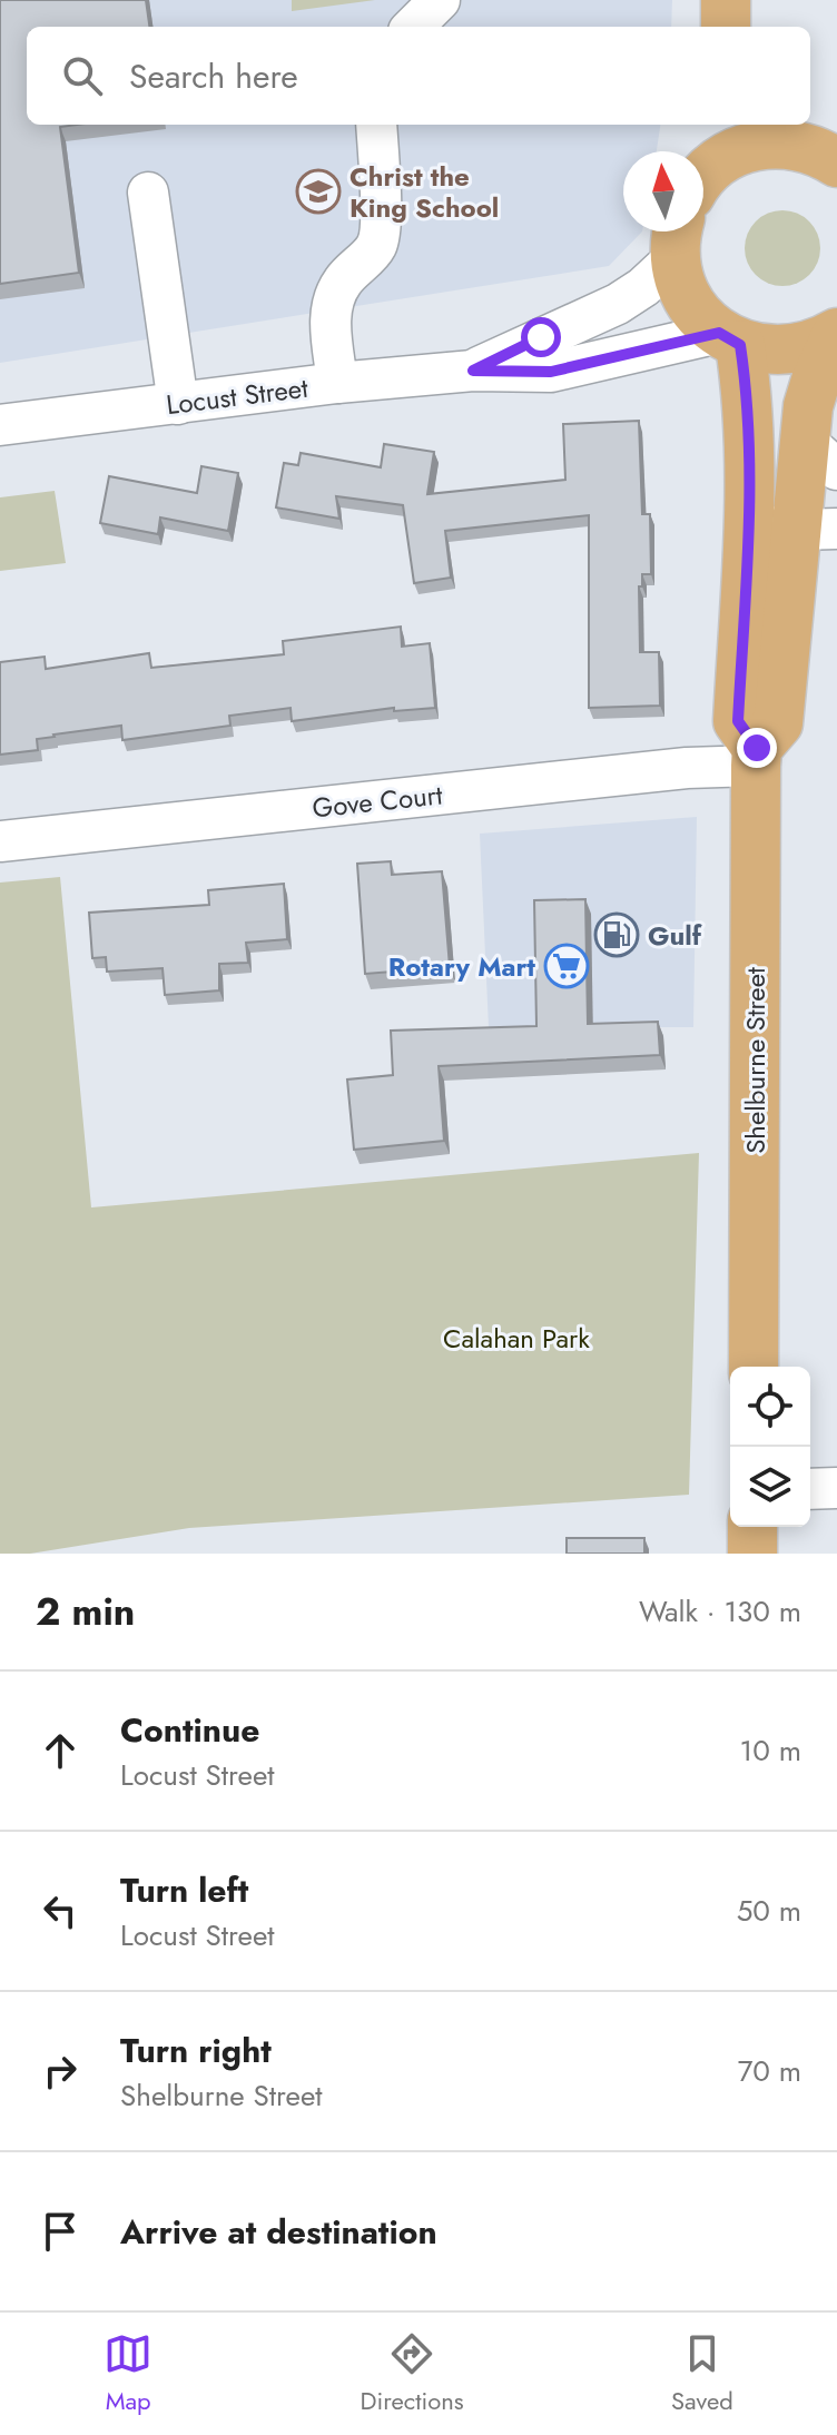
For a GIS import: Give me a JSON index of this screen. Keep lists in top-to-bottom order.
{
  "streets": {
    "main road": ["Shelburne Street"],
    "street": ["Locust Street", "Gove Court"]
  },
  "crossings": [
    ["Gove Court", "Shelburne Street"]
  ],
  "parks": ["Calahan Park"],
  "places": {
    "school or university": ["Christ the King School"],
    "fuel station": ["Gulf"],
    "supermarket": ["Rotary Mart"]
  },
  "north": "top",
  "page": {
    "search": "Search here",
    "heading": ["2 min", "Walk · 130 m"],
    "list": [
      ["Continue", "Locust Street", "10 m"],
      ["Turn left", "Locust Street", "50 m"],
      ["Turn right", "Shelburne Street", "70 m"],
      "Arrive at destination"
    ],
    "nav": ["Map", "Directions", "Saved"]
  }
}
